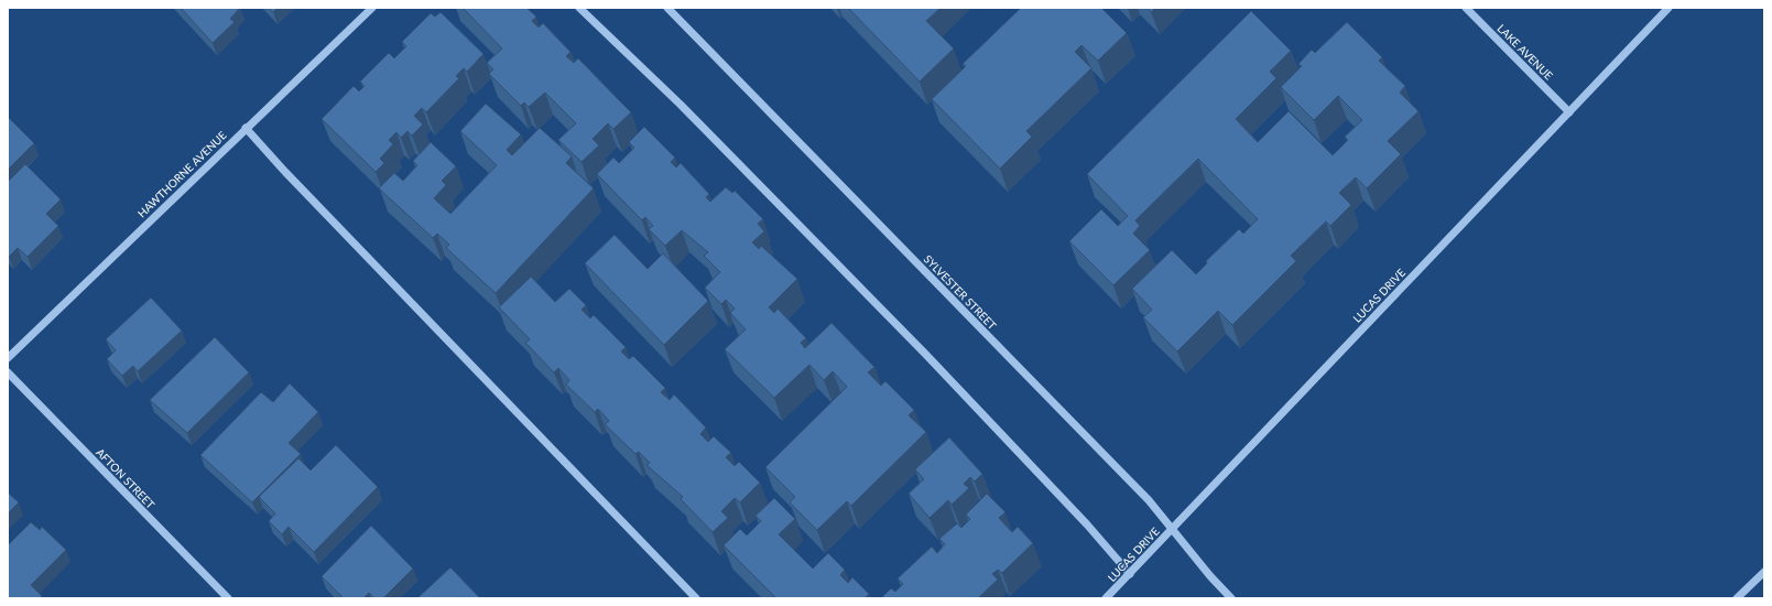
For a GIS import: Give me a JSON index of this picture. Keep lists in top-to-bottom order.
{
  "streets": {
    "street": [
      "LAKE AVENUE",
      "HAWTHORNE AVENUE",
      "SYLVESTER STREET",
      "LUCAS DRIVE",
      "AFTON STREET"
    ]
  },
  "crossings": [
    ["LAKE AVENUE", "LUCAS DRIVE"],
    ["SYLVESTER STREET", "LUCAS DRIVE"]
  ]
}
